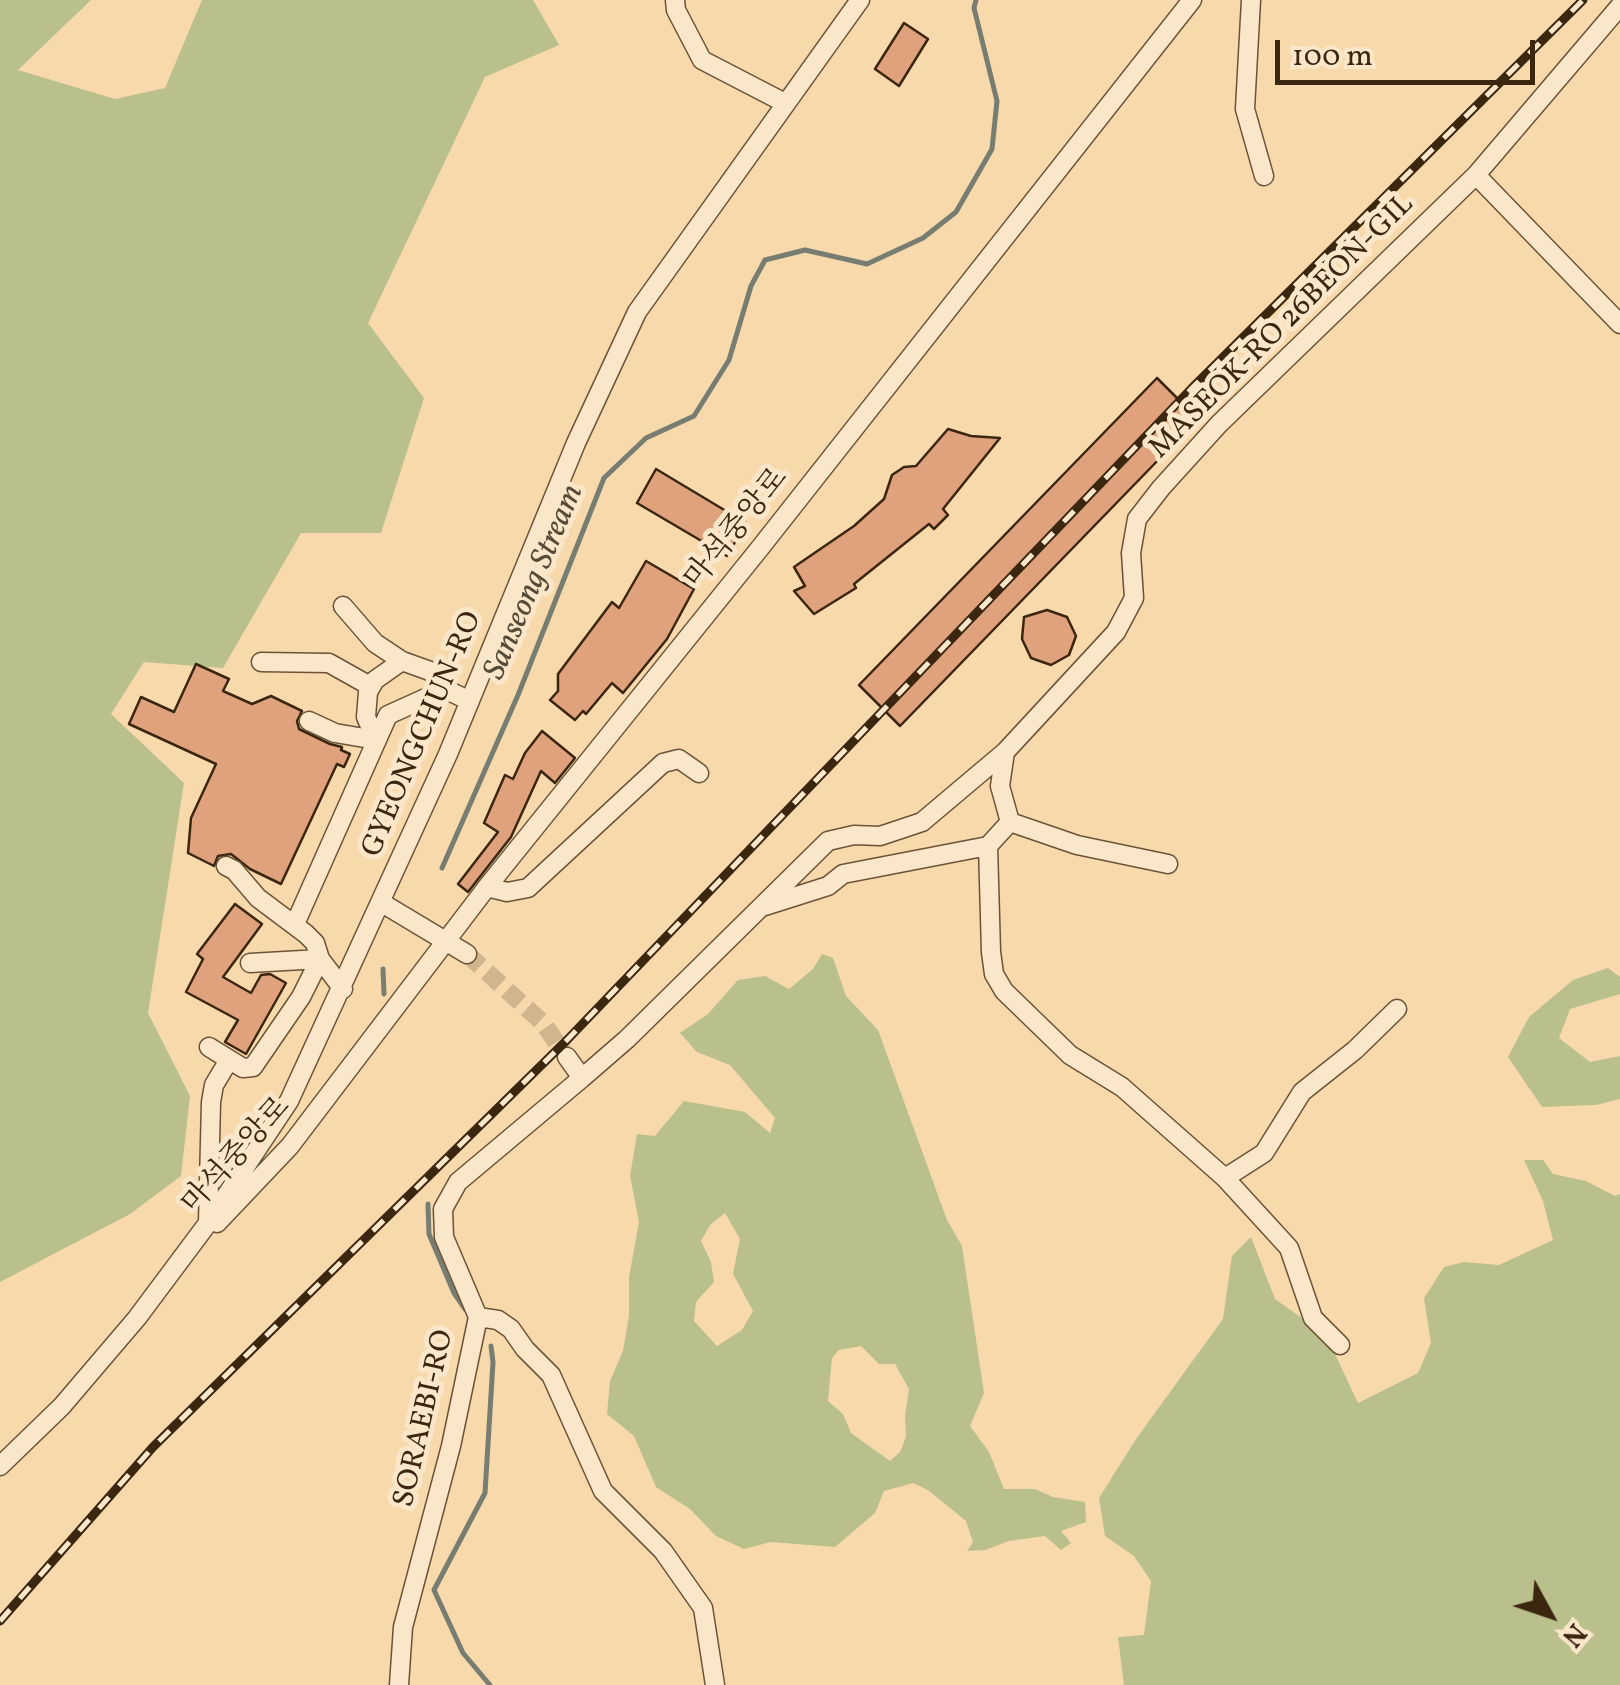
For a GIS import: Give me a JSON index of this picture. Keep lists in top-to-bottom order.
{
  "streets": {
    "street": [
      "MASEOK-RO 26BEON-GIL",
      "마석중앙로",
      "GYEONGCHUN-RO",
      "SORAEBI-RO"
    ]
  },
  "crossings": [
    ["MASEOK-RO 26BEON-GIL", "SORAEBI-RO"],
    ["마석중앙로", "GYEONGCHUN-RO"]
  ],
  "water": ["Sanseong Stream"],
  "scale_bar": "100 m",
  "north": "bottom right"
}
